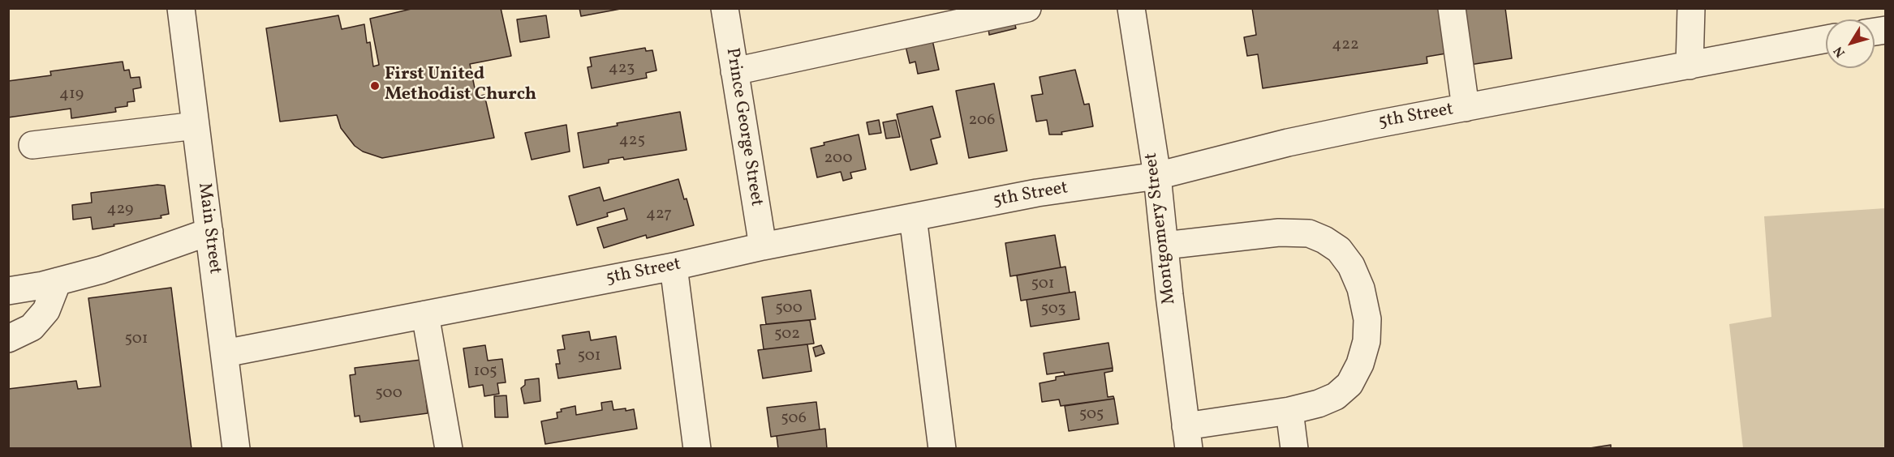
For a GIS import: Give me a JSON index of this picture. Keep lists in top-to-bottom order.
{
  "streets": {
    "street": [
      "5th Street",
      "Prince George Street",
      "Main Street",
      "Montgomery Street"
    ]
  },
  "crossings": [
    ["5th Street", "Prince George Street"],
    ["5th Street", "Main Street"],
    ["5th Street", "Montgomery Street"]
  ],
  "places": ["First United Methodist Church"],
  "house_numbers": [
    "422",
    "423",
    "419",
    "206",
    "425",
    "200",
    "429",
    "427",
    "501",
    "500",
    "503",
    "502",
    "501",
    "501",
    "105",
    "500",
    "505",
    "506"
  ],
  "north": "bottom left"
}
